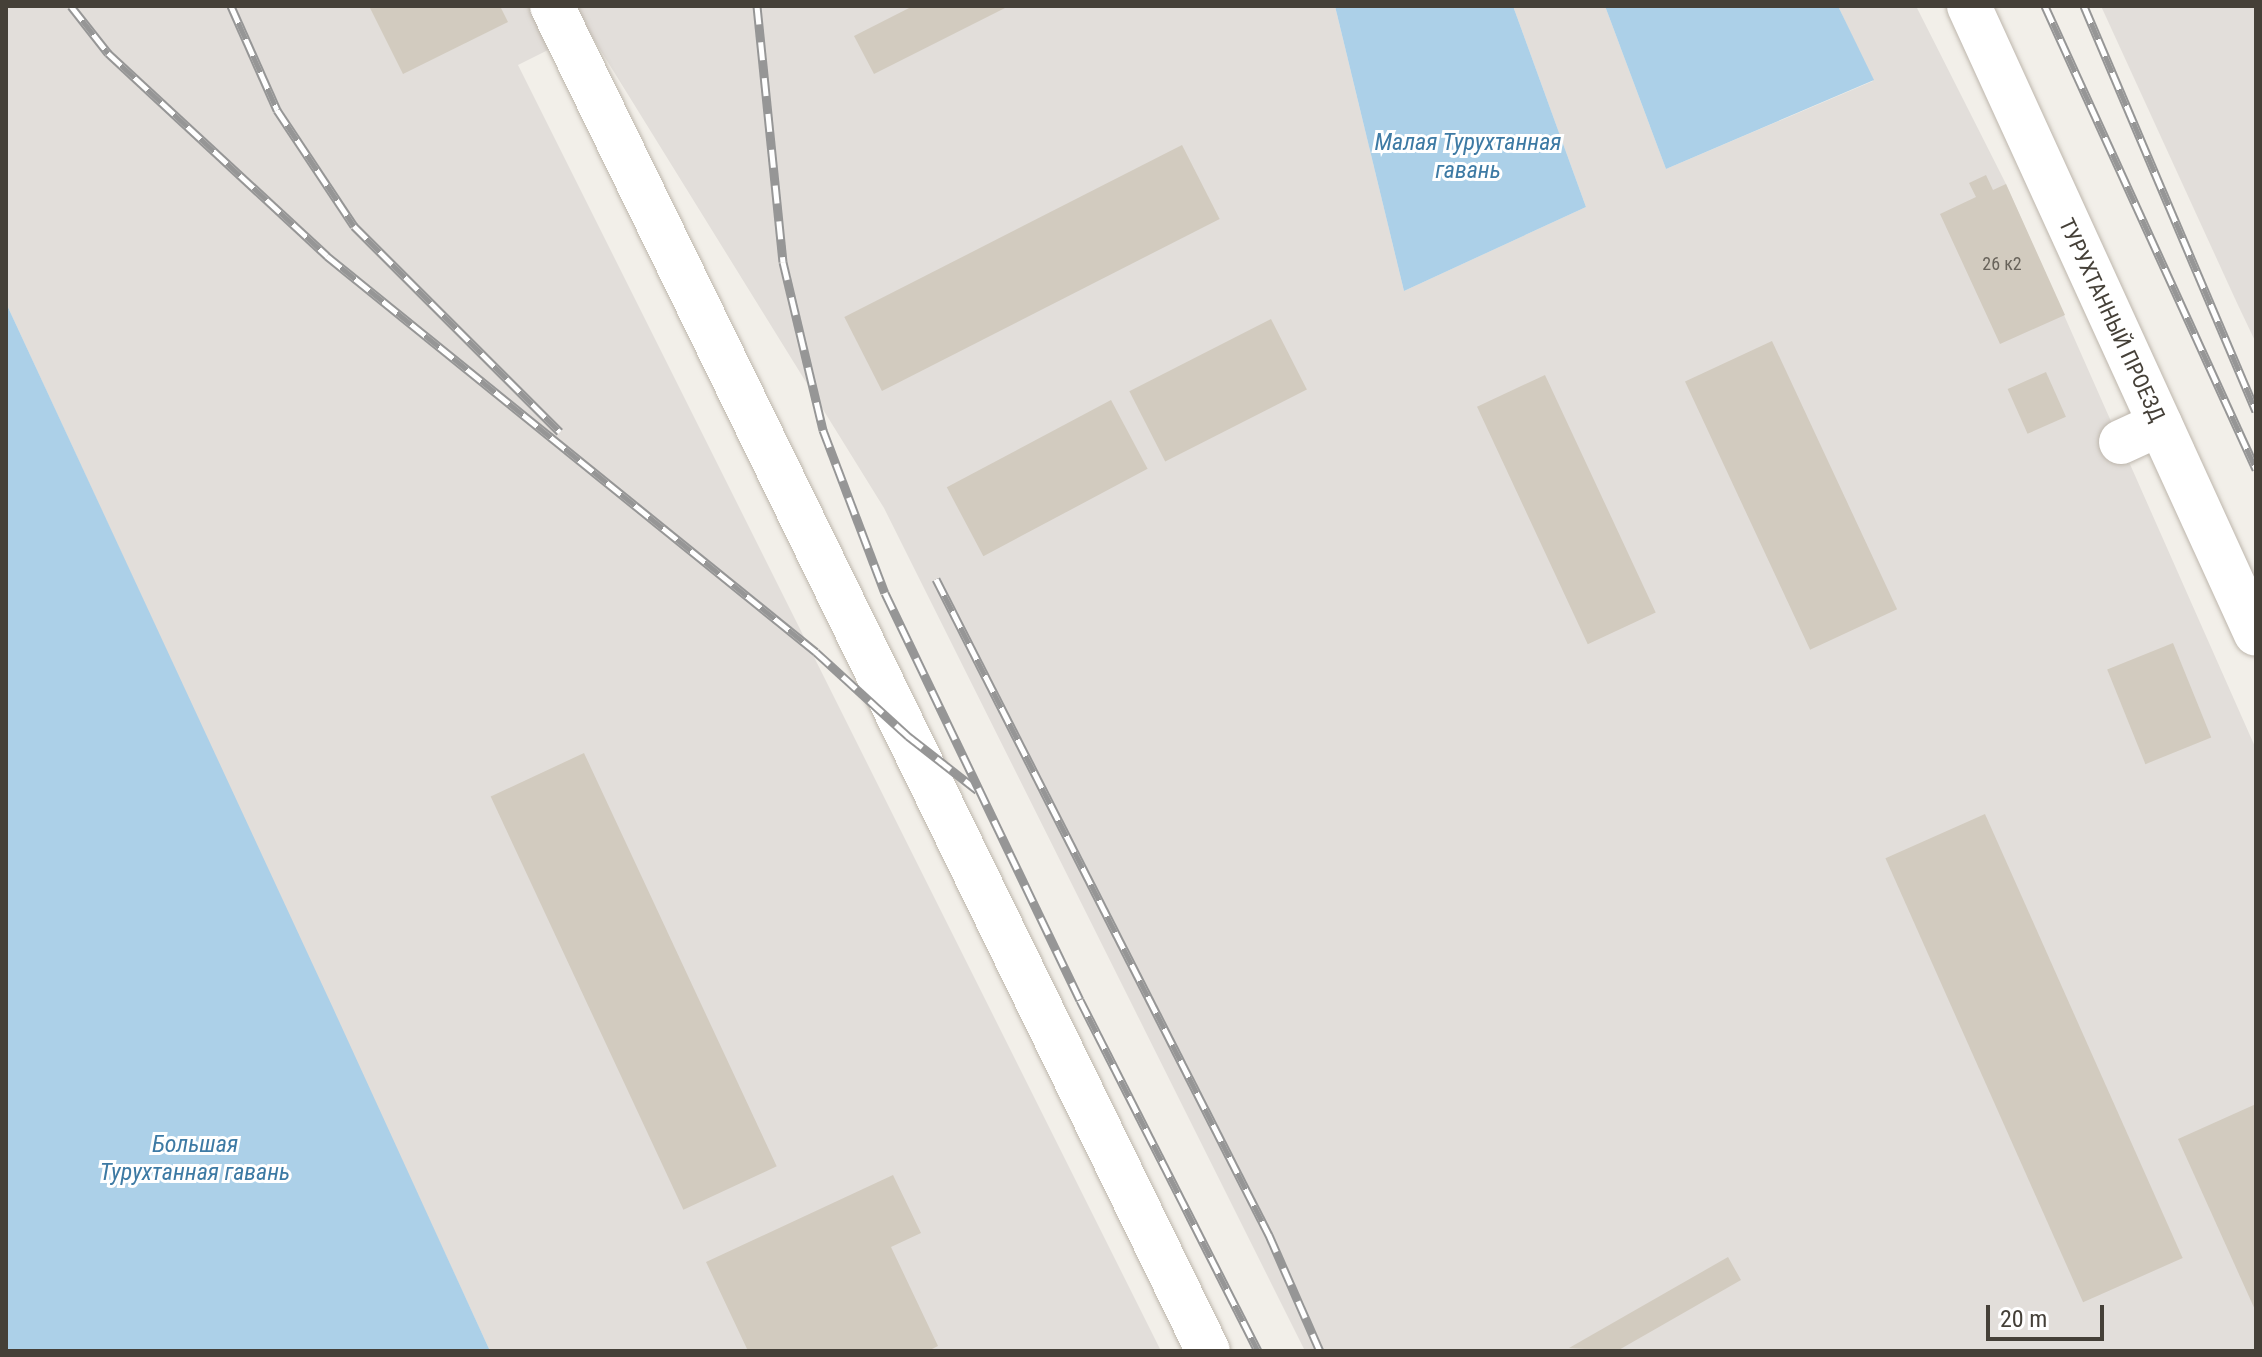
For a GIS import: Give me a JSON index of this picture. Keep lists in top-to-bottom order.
{
  "streets": {
    "street": ["ТУРУХТАННЫЙ ПРОЕЗД"]
  },
  "water": ["Малая Турухтанная гавань", "Большая Турухтанная гавань"],
  "house_numbers": ["26 к2"],
  "scale_bar": "20 m"
}
